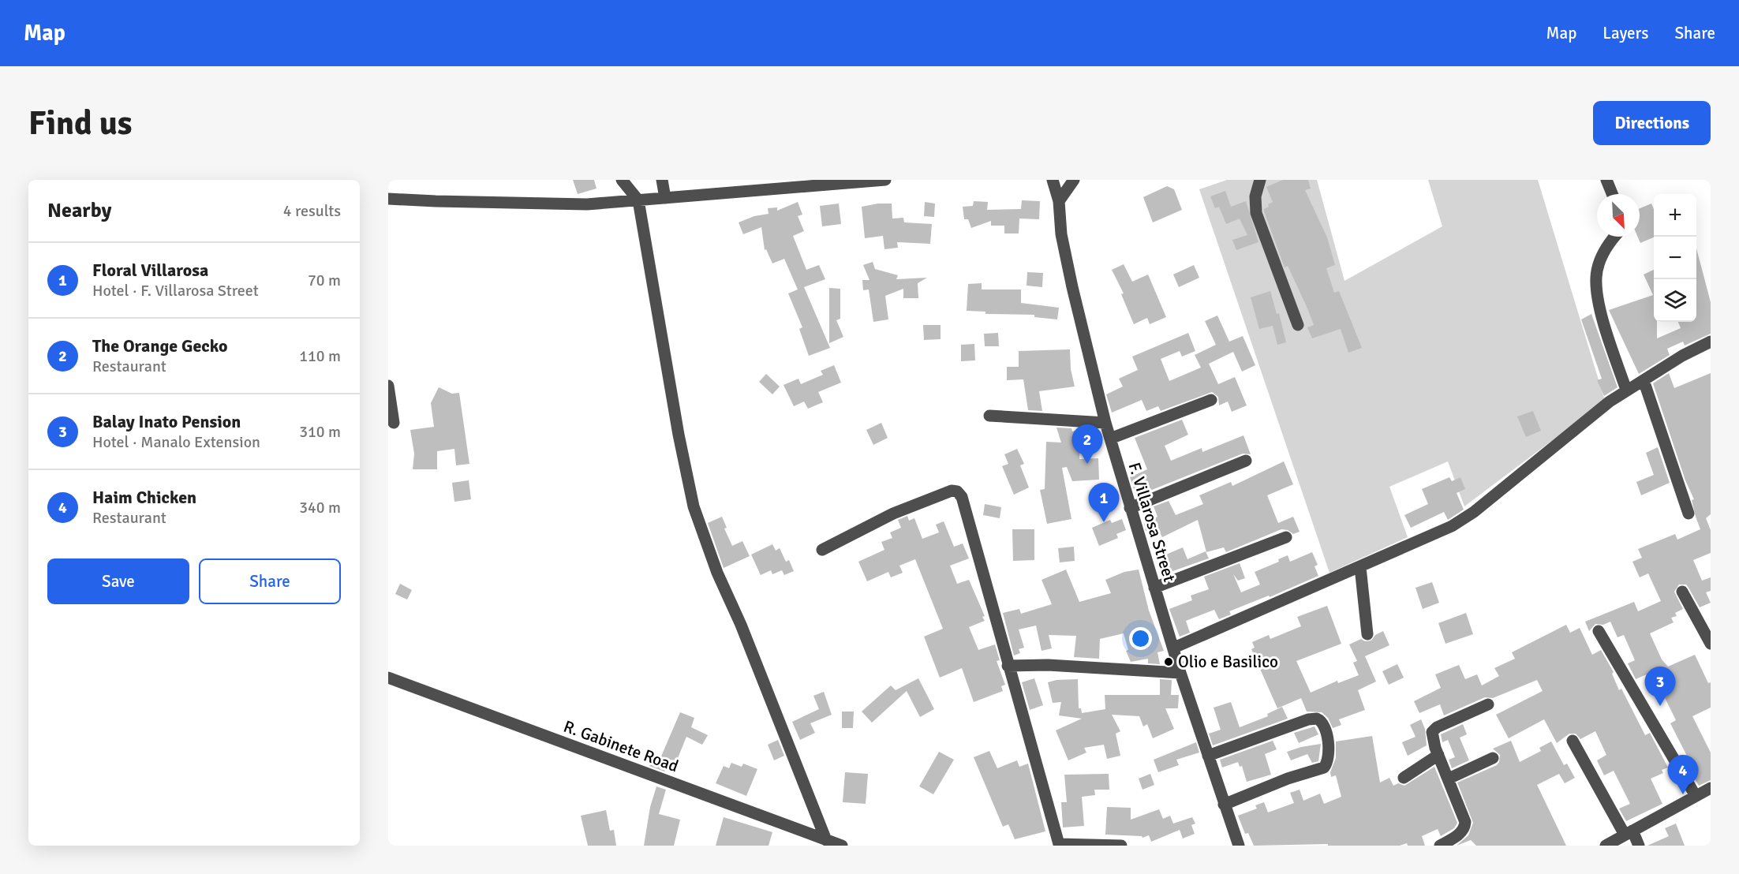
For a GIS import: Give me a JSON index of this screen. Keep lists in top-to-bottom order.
{
  "streets": {
    "street": ["F. Villarosa Street", "R. Gabinete Road"]
  },
  "places": ["Olio e Basilico"],
  "north": "bottom right",
  "page": {
    "header": "Map",
    "nav": ["Map", "Layers", "Share"],
    "buttons": [
      "Directions",
      ["Save", "Share"]
    ],
    "title": "Find us",
    "heading": ["Nearby", "4 results"],
    "map_buttons": ["+", "−"],
    "list": [
      {
        "mark": "1",
        "name": "Floral Villarosa",
        "note": "Hotel · F. Villarosa Street",
        "value": "70 m"
      },
      {
        "mark": "2",
        "name": "The Orange Gecko",
        "note": "Restaurant",
        "value": "110 m"
      },
      {
        "mark": "3",
        "name": "Balay Inato Pension",
        "note": "Hotel · Manalo Extension",
        "value": "310 m"
      },
      {
        "mark": "4",
        "name": "Haim Chicken",
        "note": "Restaurant",
        "value": "340 m"
      }
    ],
    "pins": [
      "2",
      "1",
      "3",
      "4"
    ]
  }
}
